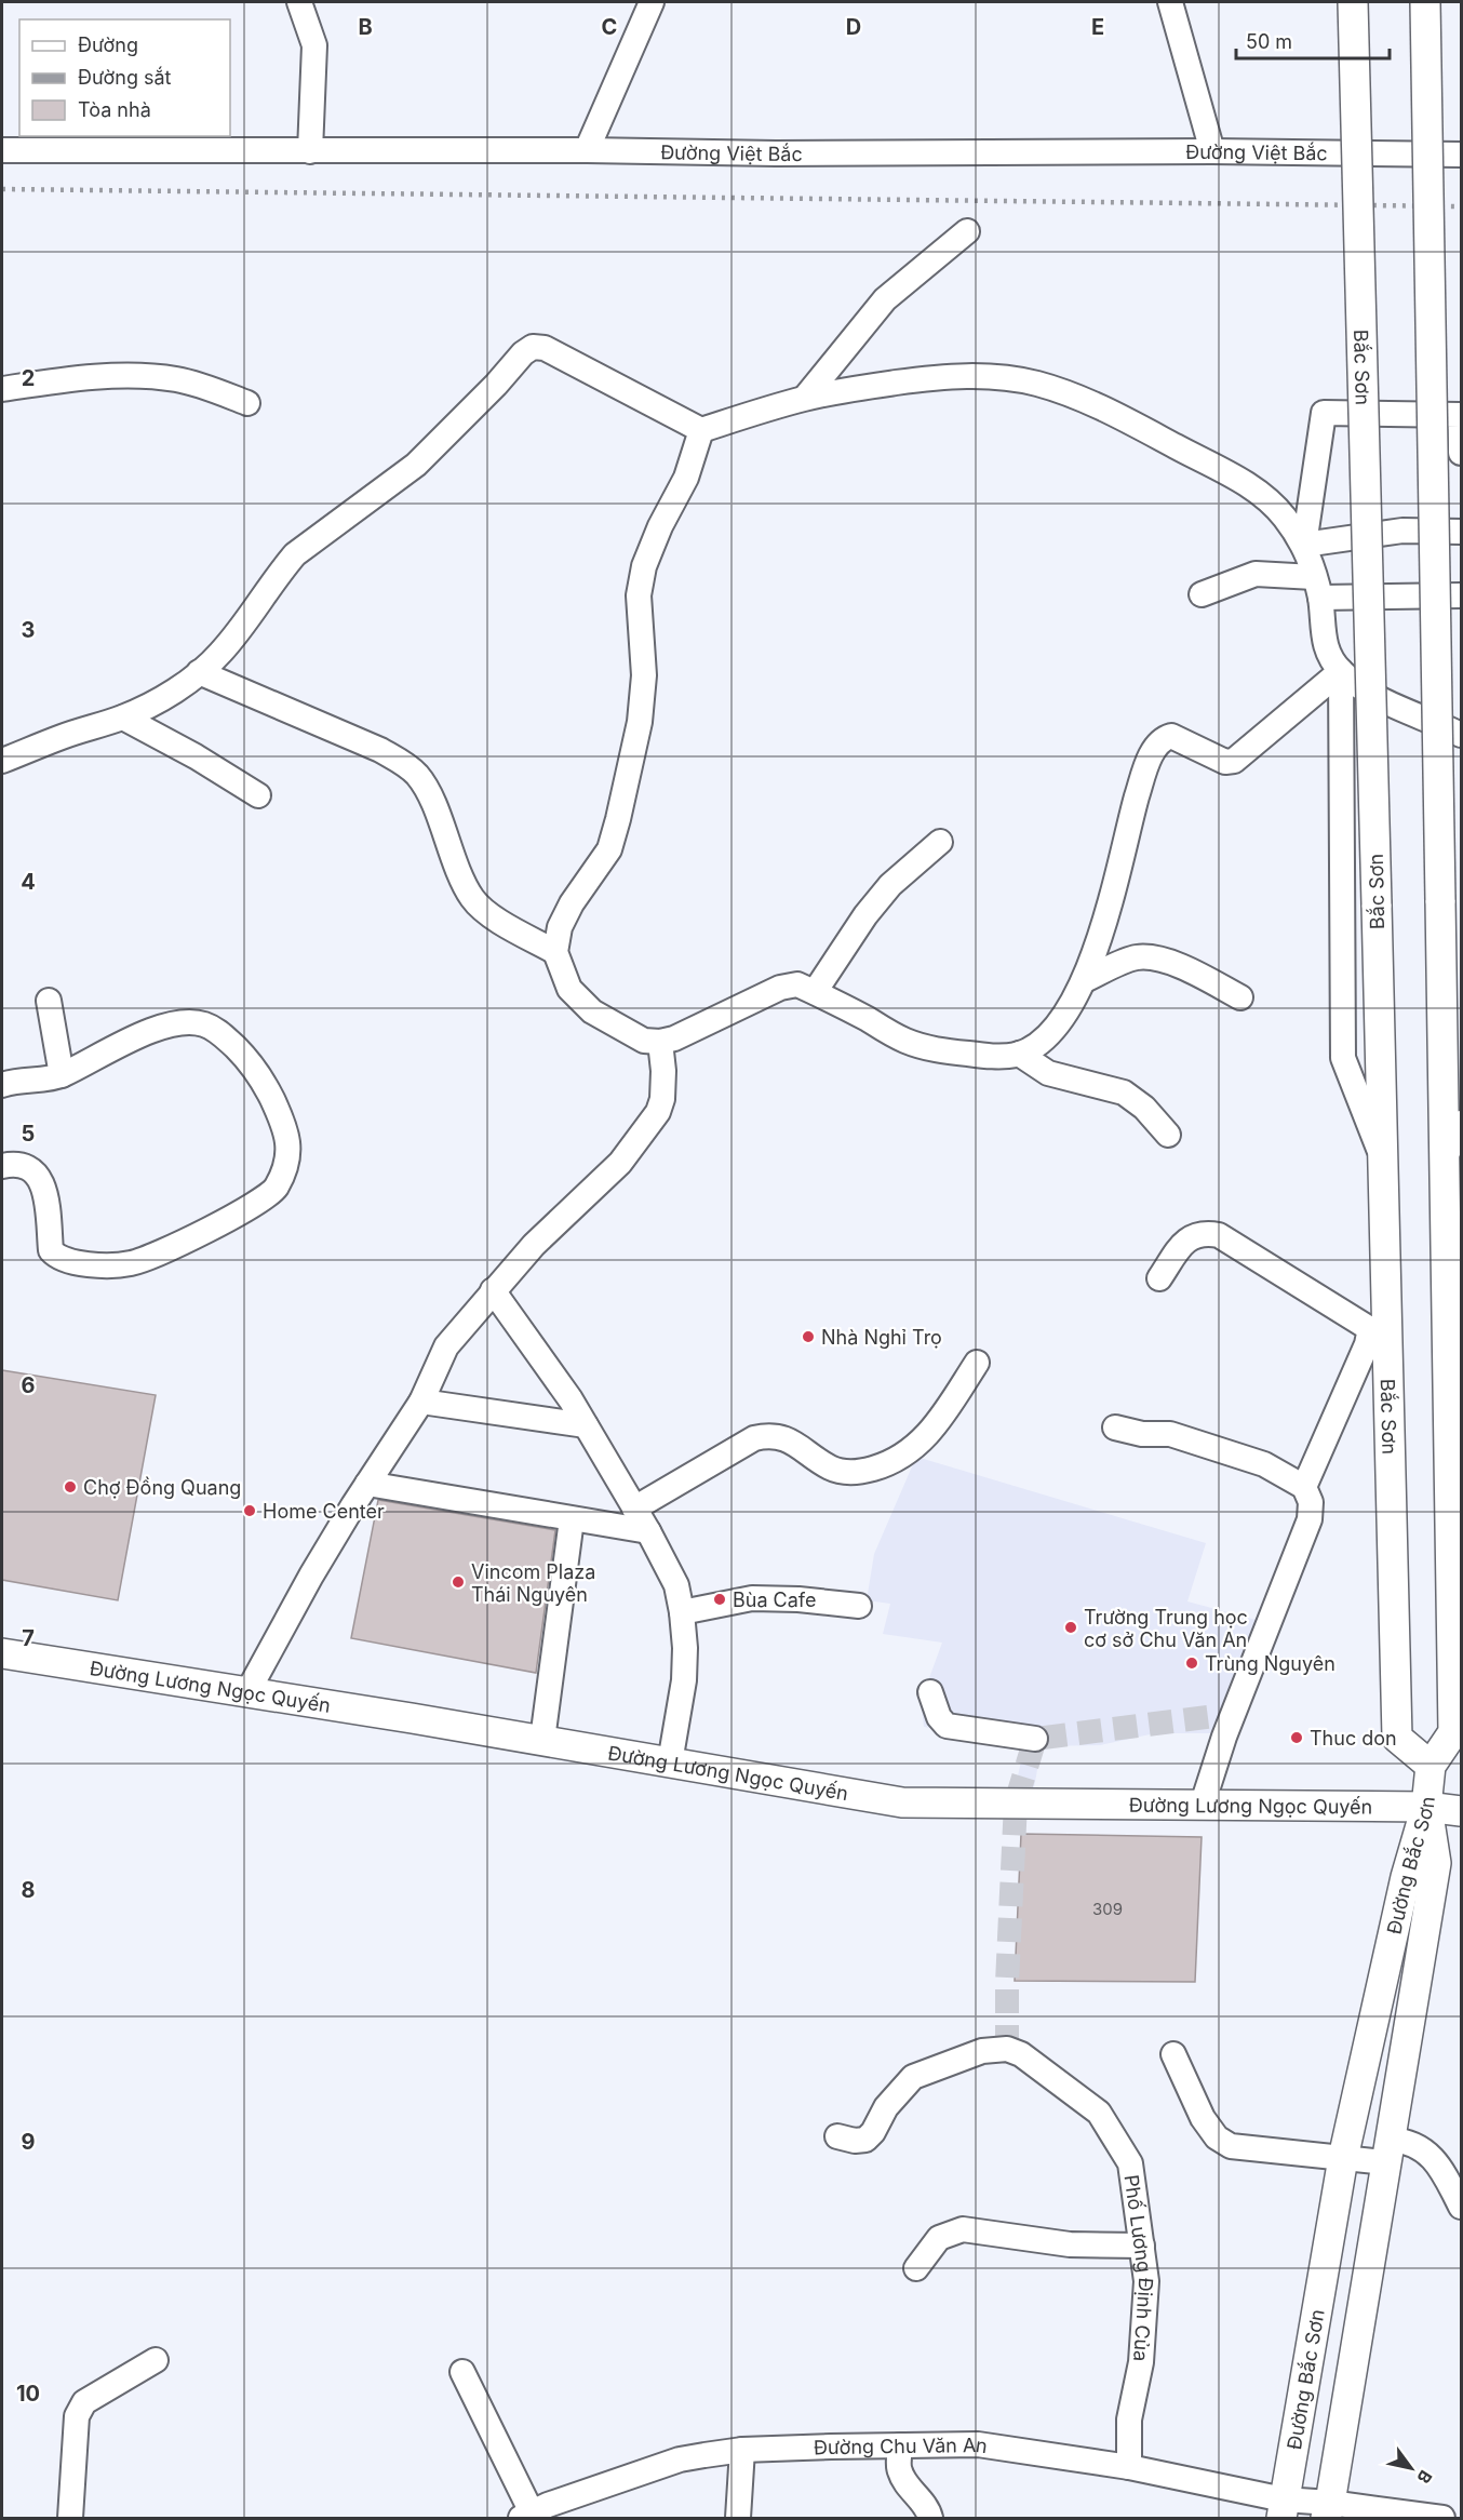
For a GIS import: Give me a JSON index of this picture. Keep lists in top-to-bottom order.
{
  "streets": {
    "main road": ["Bắc Sơn", "Đường Lương Ngọc Quyến", "Đường Bắc Sơn"],
    "street": ["Đường Việt Bắc", "Phố Lương Định Của", "Đường Chu Văn An"]
  },
  "crossings": [
    ["Đường Lương Ngọc Quyến", "Đường Bắc Sơn"],
    ["Đường Bắc Sơn", "Đường Chu Văn An"],
    ["Phố Lương Định Của", "Đường Chu Văn An"]
  ],
  "places": [
    "Nhà Nghỉ Trọ",
    "Chợ Đồng Quang",
    "Home Center",
    "Vincom Plaza Thái Nguyên",
    "Bùa Cafe",
    "Trường Trung học cơ sở Chu Văn An",
    "Trùng Nguyên",
    "Thuc don"
  ],
  "house_numbers": ["309"],
  "legend": ["Đường", "Đường sắt", "Tòa nhà"],
  "scale_bar": "50 m",
  "north": "bottom right",
  "grid": {
    "columns": [
      "B",
      "C",
      "D",
      "E"
    ],
    "rows": [
      "2",
      "3",
      "4",
      "5",
      "6",
      "7",
      "8",
      "9",
      "10"
    ]
  }
}
